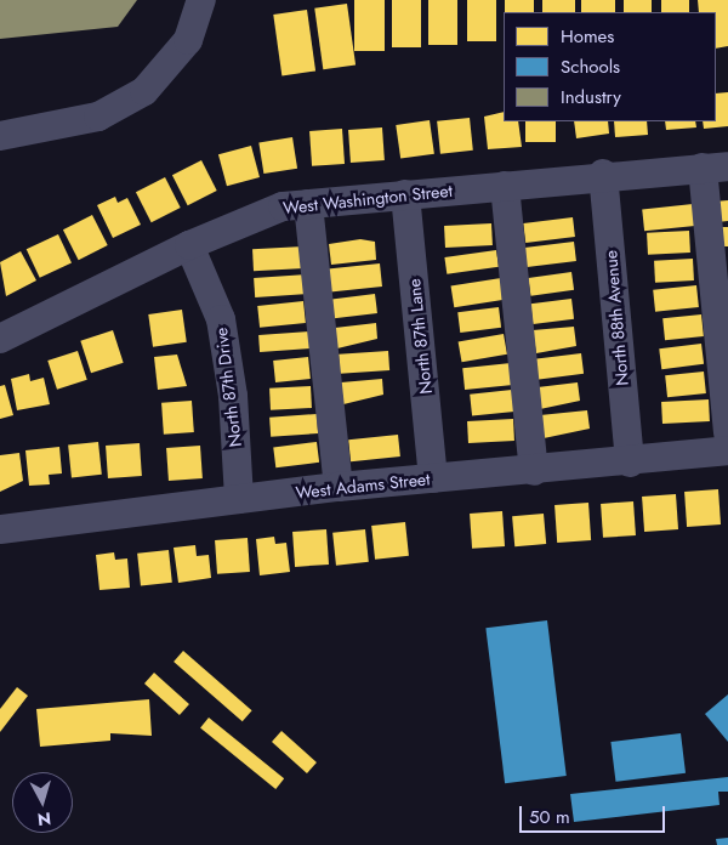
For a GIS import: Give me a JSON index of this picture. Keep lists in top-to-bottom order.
{
  "streets": {
    "street": [
      "West Washington Street",
      "North 88th Avenue",
      "North 87th Lane",
      "North 87th Drive",
      "West Adams Street"
    ]
  },
  "crossings": [
    ["West Washington Street", "North 88th Avenue"],
    ["West Washington Street", "North 87th Lane"],
    ["West Washington Street", "North 87th Drive"],
    ["North 88th Avenue", "West Adams Street"],
    ["North 87th Lane", "West Adams Street"],
    ["North 87th Drive", "West Adams Street"]
  ],
  "legend": ["Homes", "Schools", "Industry"],
  "scale_bar": "50 m",
  "north": "bottom"
}
